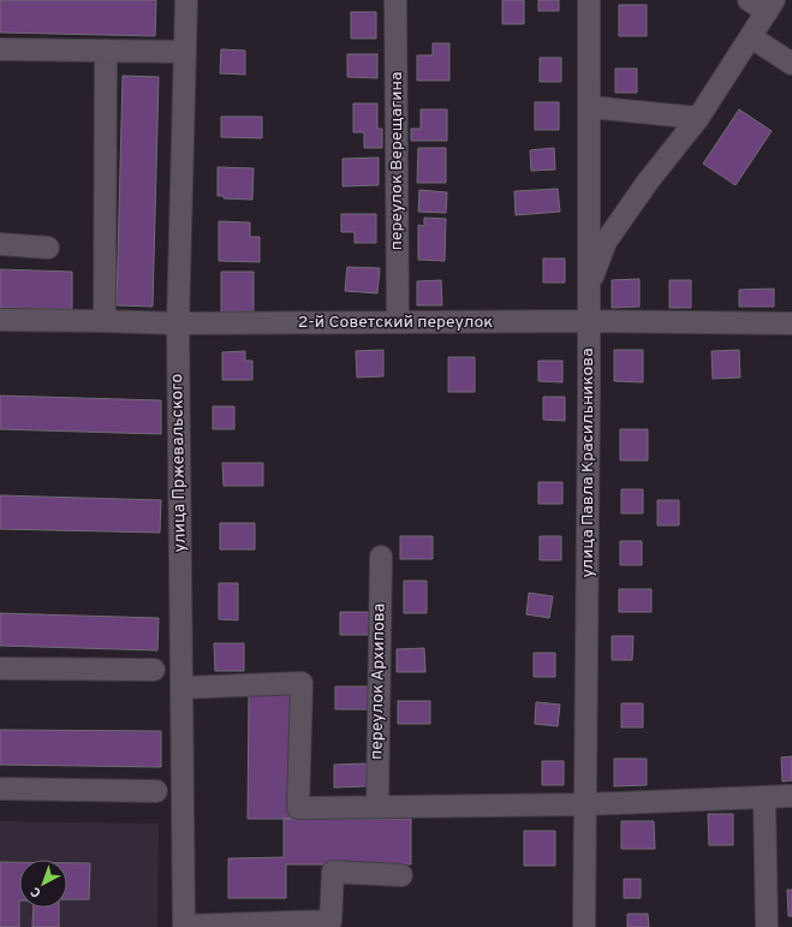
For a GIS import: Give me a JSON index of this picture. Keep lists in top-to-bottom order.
{
  "streets": {
    "street": [
      "переулок Верещагина",
      "2-й Советский переулок",
      "улица Пржевальского",
      "улица Павла Красильникова",
      "переулок Архипова"
    ]
  },
  "crossings": [
    ["переулок Верещагина", "2-й Советский переулок"],
    ["2-й Советский переулок", "улица Пржевальского"],
    ["2-й Советский переулок", "улица Павла Красильникова"]
  ],
  "north": "bottom left"
}
